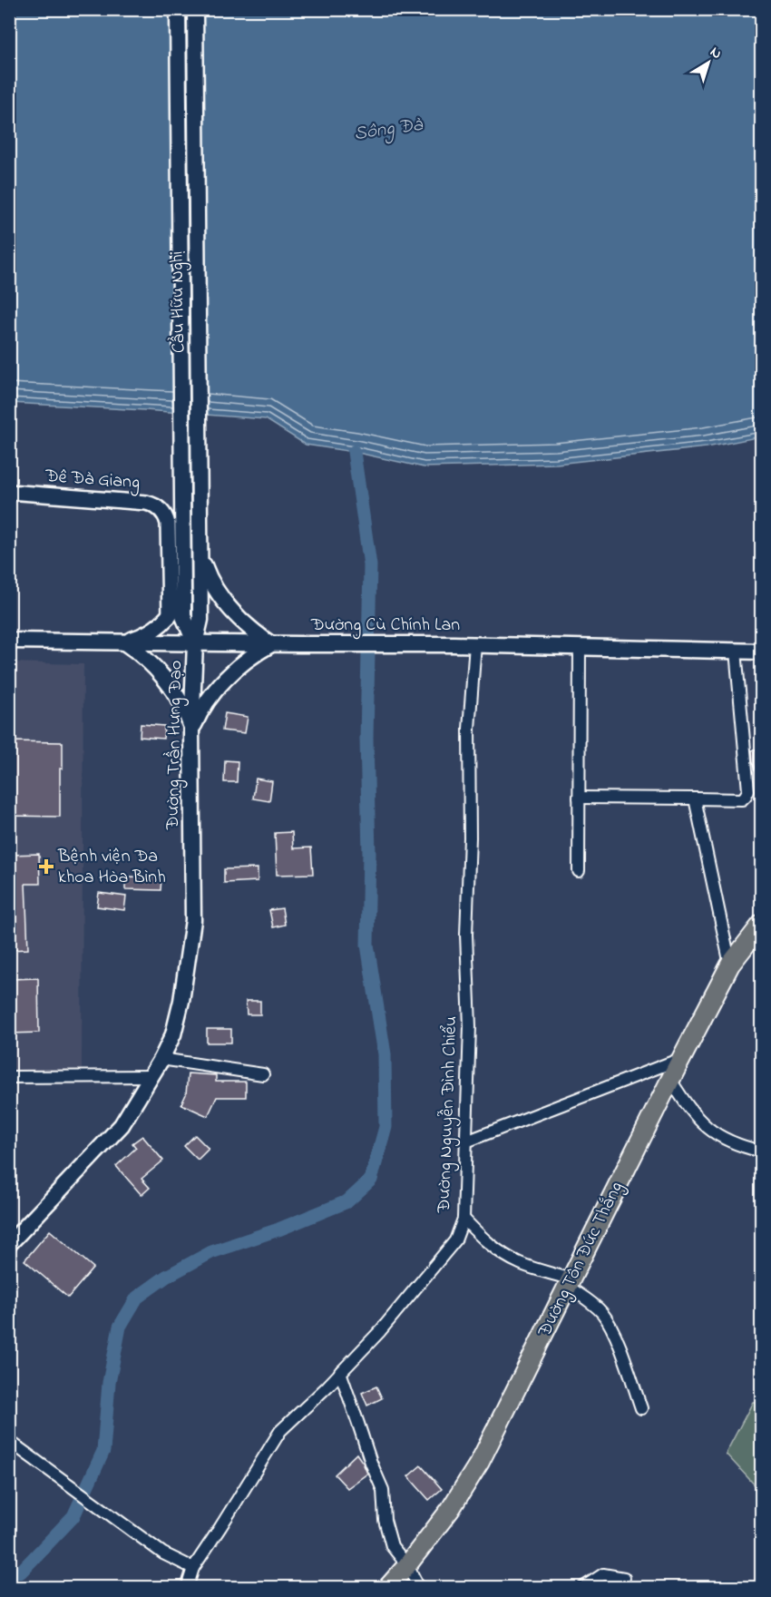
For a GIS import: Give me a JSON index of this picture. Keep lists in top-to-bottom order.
{
  "streets": {
    "highway": ["Đường Tôn Đức Thắng"],
    "main road": ["Cầu Hữu Nghị", "Đường Cù Chính Lan", "Đường Trần Hưng Đạo"],
    "street": ["Đê Đà Giang", "Đường Nguyễn Đình Chiểu"]
  },
  "crossings": [
    ["Cầu Hữu Nghị", "Đường Cù Chính Lan"],
    ["Cầu Hữu Nghị", "Đường Trần Hưng Đạo"],
    ["Đường Cù Chính Lan", "Đường Trần Hưng Đạo"],
    ["Đường Cù Chính Lan", "Đường Nguyễn Đình Chiểu"]
  ],
  "water": ["Sông Đà"],
  "places": {
    "health": ["Bệnh viện Đa khoa Hòa Bình"]
  },
  "north": "top right"
}
